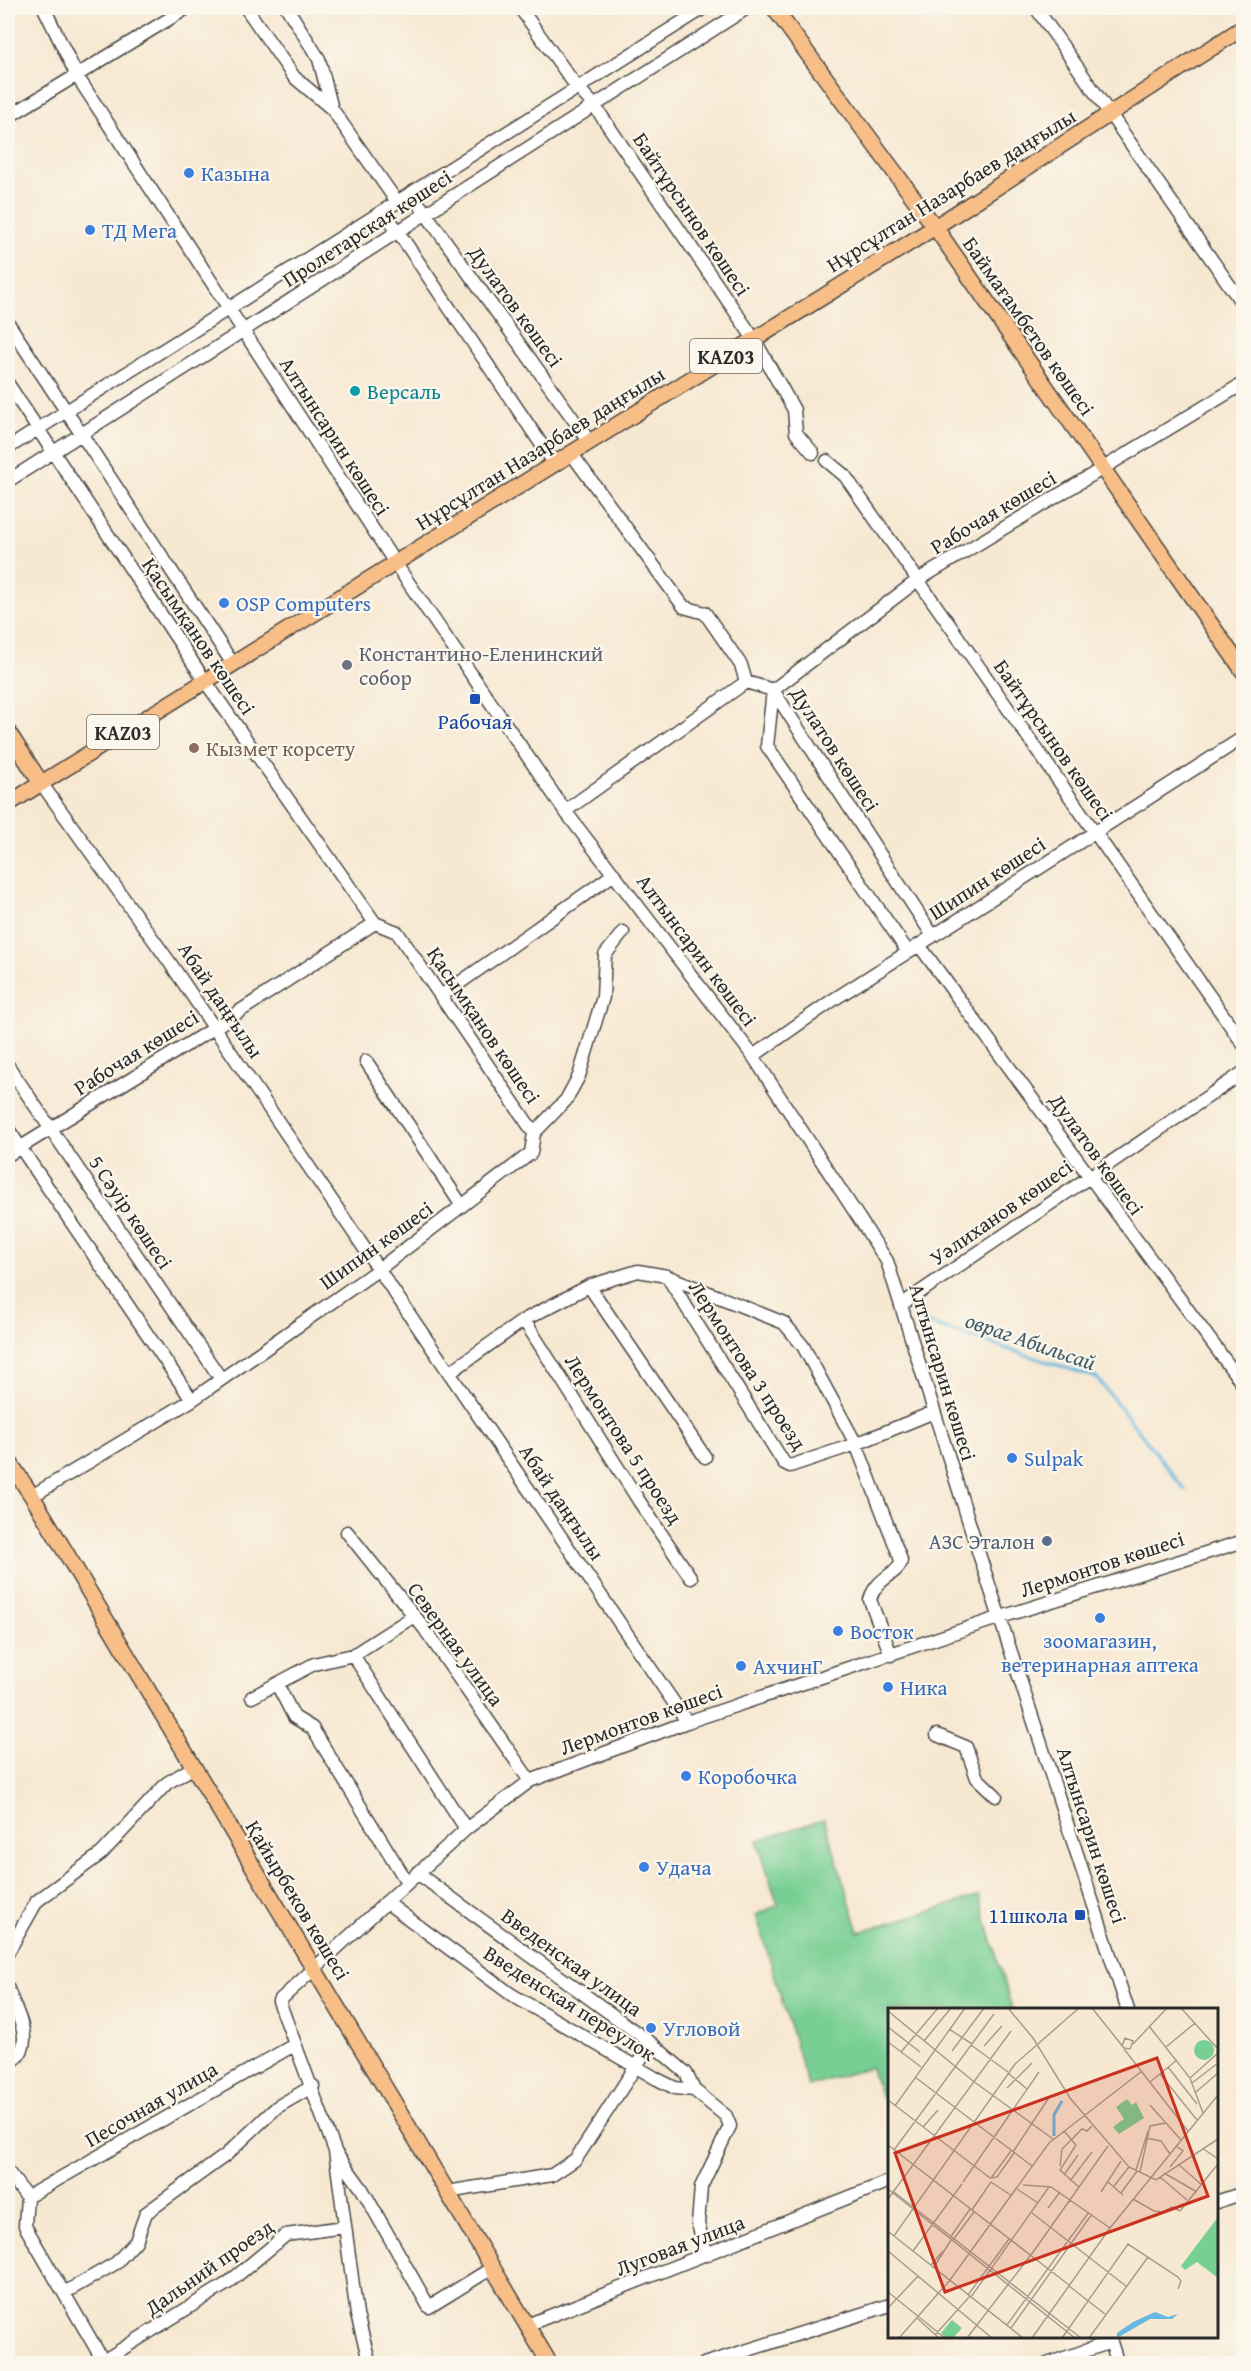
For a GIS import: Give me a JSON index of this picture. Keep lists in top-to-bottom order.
{
  "streets": {
    "main road": [
      "Нұрсұлтан Назарбаев даңғылы",
      "Баймағамбетов көшесі",
      "KАZ03",
      "Абай даңғылы",
      "Қайырбеков көшесі"
    ],
    "street": [
      "Байтұрсынов көшесі",
      "Пролетарская көшесі",
      "Дулатов көшесі",
      "Алтынсарин көшесі",
      "Рабочая көшесі",
      "Қасымқанов көшесі",
      "Шипин көшесі",
      "5 Сәуір көшесі",
      "Уәлиханов көшесі",
      "Лермонтова 3 проезд",
      "Лермонтова 5 проезд",
      "Лермонтов көшесі",
      "Северная улица",
      "Введенская улица",
      "Введенская переулок",
      "Песочная улица",
      "Луговая улица",
      "Дальний проезд"
    ]
  },
  "crossings": [
    ["Нұрсұлтан Назарбаев даңғылы", "Байтұрсынов көшесі"],
    ["Нұрсұлтан Назарбаев даңғылы", "Дулатов көшесі"],
    ["Нұрсұлтан Назарбаев даңғылы", "Баймағамбетов көшесі"],
    ["Нұрсұлтан Назарбаев даңғылы", "Алтынсарин көшесі"],
    ["Нұрсұлтан Назарбаев даңғылы", "Қасымқанов көшесі"],
    ["Нұрсұлтан Назарбаев даңғылы", "Абай даңғылы"],
    ["Байтұрсынов көшесі", "Пролетарская көшесі"],
    ["Байтұрсынов көшесі", "Рабочая көшесі"],
    ["Байтұрсынов көшесі", "Шипин көшесі"],
    ["Пролетарская көшесі", "Дулатов көшесі"],
    ["Пролетарская көшесі", "Алтынсарин көшесі"],
    ["Пролетарская көшесі", "Қасымқанов көшесі"],
    ["Дулатов көшесі", "Рабочая көшесі"],
    ["Дулатов көшесі", "Шипин көшесі"],
    ["Дулатов көшесі", "Уәлиханов көшесі"],
    ["Баймағамбетов көшесі", "Рабочая көшесі"],
    ["Алтынсарин көшесі", "Рабочая көшесі"],
    ["Алтынсарин көшесі", "Шипин көшесі"],
    ["Алтынсарин көшесі", "Уәлиханов көшесі"],
    ["Алтынсарин көшесі", "Лермонтова 3 проезд"],
    ["Алтынсарин көшесі", "Лермонтов көшесі"],
    ["Рабочая көшесі", "Қасымқанов көшесі"],
    ["Рабочая көшесі", "Абай даңғылы"],
    ["Рабочая көшесі", "5 Сәуір көшесі"],
    ["Қасымқанов көшесі", "Шипин көшесі"],
    ["Шипин көшесі", "Абай даңғылы"],
    ["Шипин көшесі", "5 Сәуір көшесі"],
    ["Шипин көшесі", "Қайырбеков көшесі"],
    ["Абай даңғылы", "Лермонтов көшесі"],
    ["Лермонтов көшесі", "Северная улица"],
    ["Лермонтов көшесі", "Қайырбеков көшесі"],
    ["Лермонтов көшесі", "Введенская улица"],
    ["Лермонтов көшесі", "Введенская переулок"],
    ["Лермонтов көшесі", "Песочная улица"],
    ["Қайырбеков көшесі", "Луговая улица"],
    ["Введенская улица", "Введенская переулок"],
    ["Введенская переулок", "Луговая улица"]
  ],
  "water": ["овраг Абильсай"],
  "places": {
    "other": [
      "Казына",
      "ТД Мега",
      "Версаль",
      "OSP Computers",
      "Константино-Еленинский собор",
      "Кызмет корсету",
      "Sulpak",
      "АЗС Эталон",
      "зоомагазин, ветеринарная аптека",
      "Восток",
      "АхчинГ",
      "Ника",
      "Коробочка",
      "Удача",
      "Угловой"
    ],
    "transit": ["Рабочая", "11школа"]
  }
}
